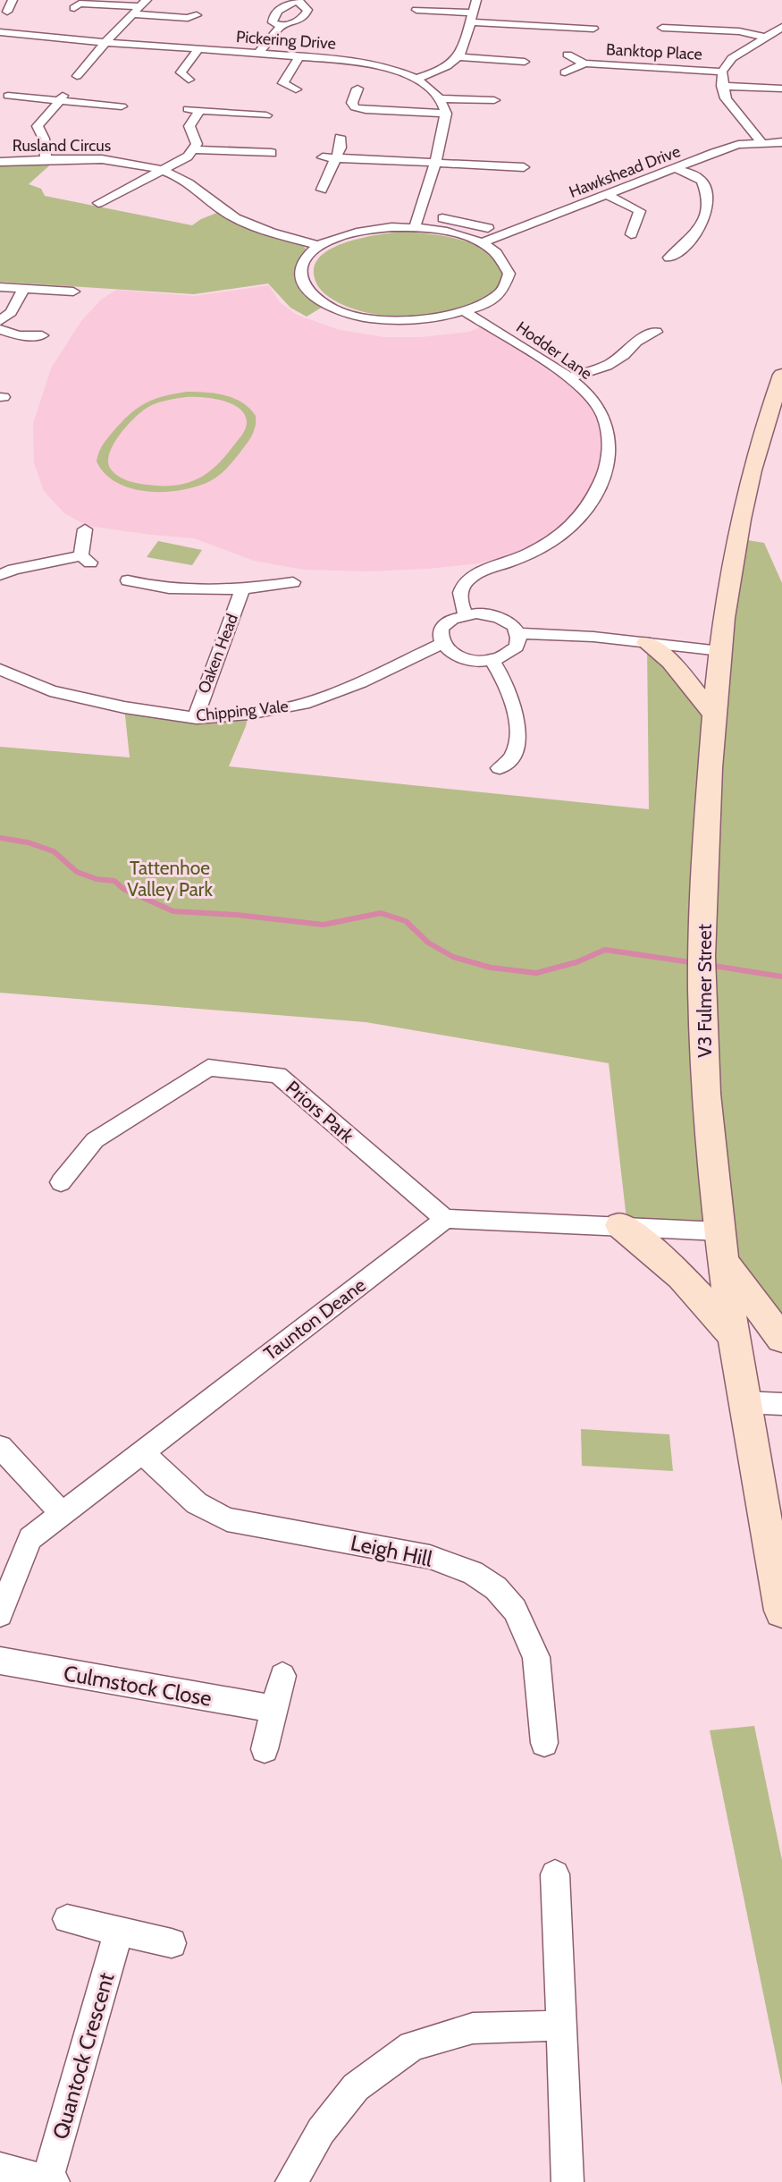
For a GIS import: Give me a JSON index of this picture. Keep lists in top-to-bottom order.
{
  "streets": {
    "street": [
      "Pickering Drive",
      "Banktop Place",
      "Rusland Circus",
      "Hawkshead Drive",
      "Hodder Lane",
      "Oaken Head",
      "Chipping Vale",
      "V3 Fulmer Street",
      "Priors Park",
      "Taunton Deane",
      "Leigh Hill",
      "Culmstock Close",
      "Quantock Crescent"
    ]
  },
  "crossings": [
    ["Hodder Lane", "Chipping Vale"],
    ["Oaken Head", "Chipping Vale"],
    ["Priors Park", "Taunton Deane"],
    ["Taunton Deane", "Leigh Hill"]
  ],
  "parks": ["Tattenhoe Valley Park"]
}
